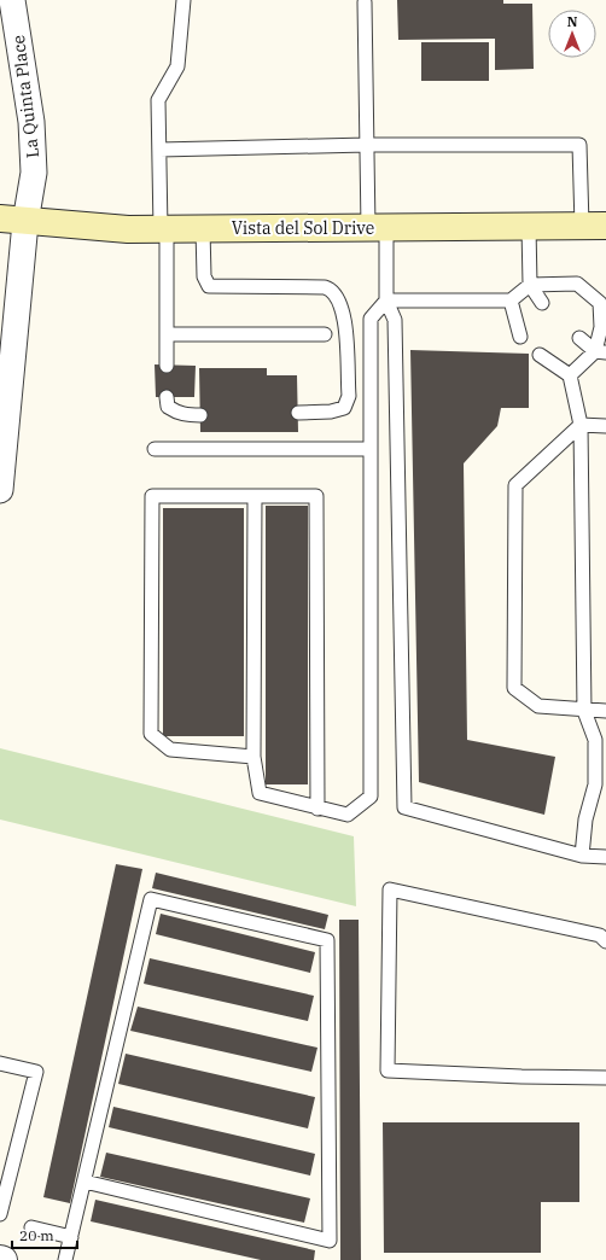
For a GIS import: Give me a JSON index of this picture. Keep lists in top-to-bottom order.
{
  "streets": {
    "main road": ["Vista del Sol Drive"],
    "street": ["La Quinta Place"]
  },
  "crossings": [
    ["La Quinta Place", "Vista del Sol Drive"]
  ],
  "scale_bar": "20 m",
  "north": "top"
}
